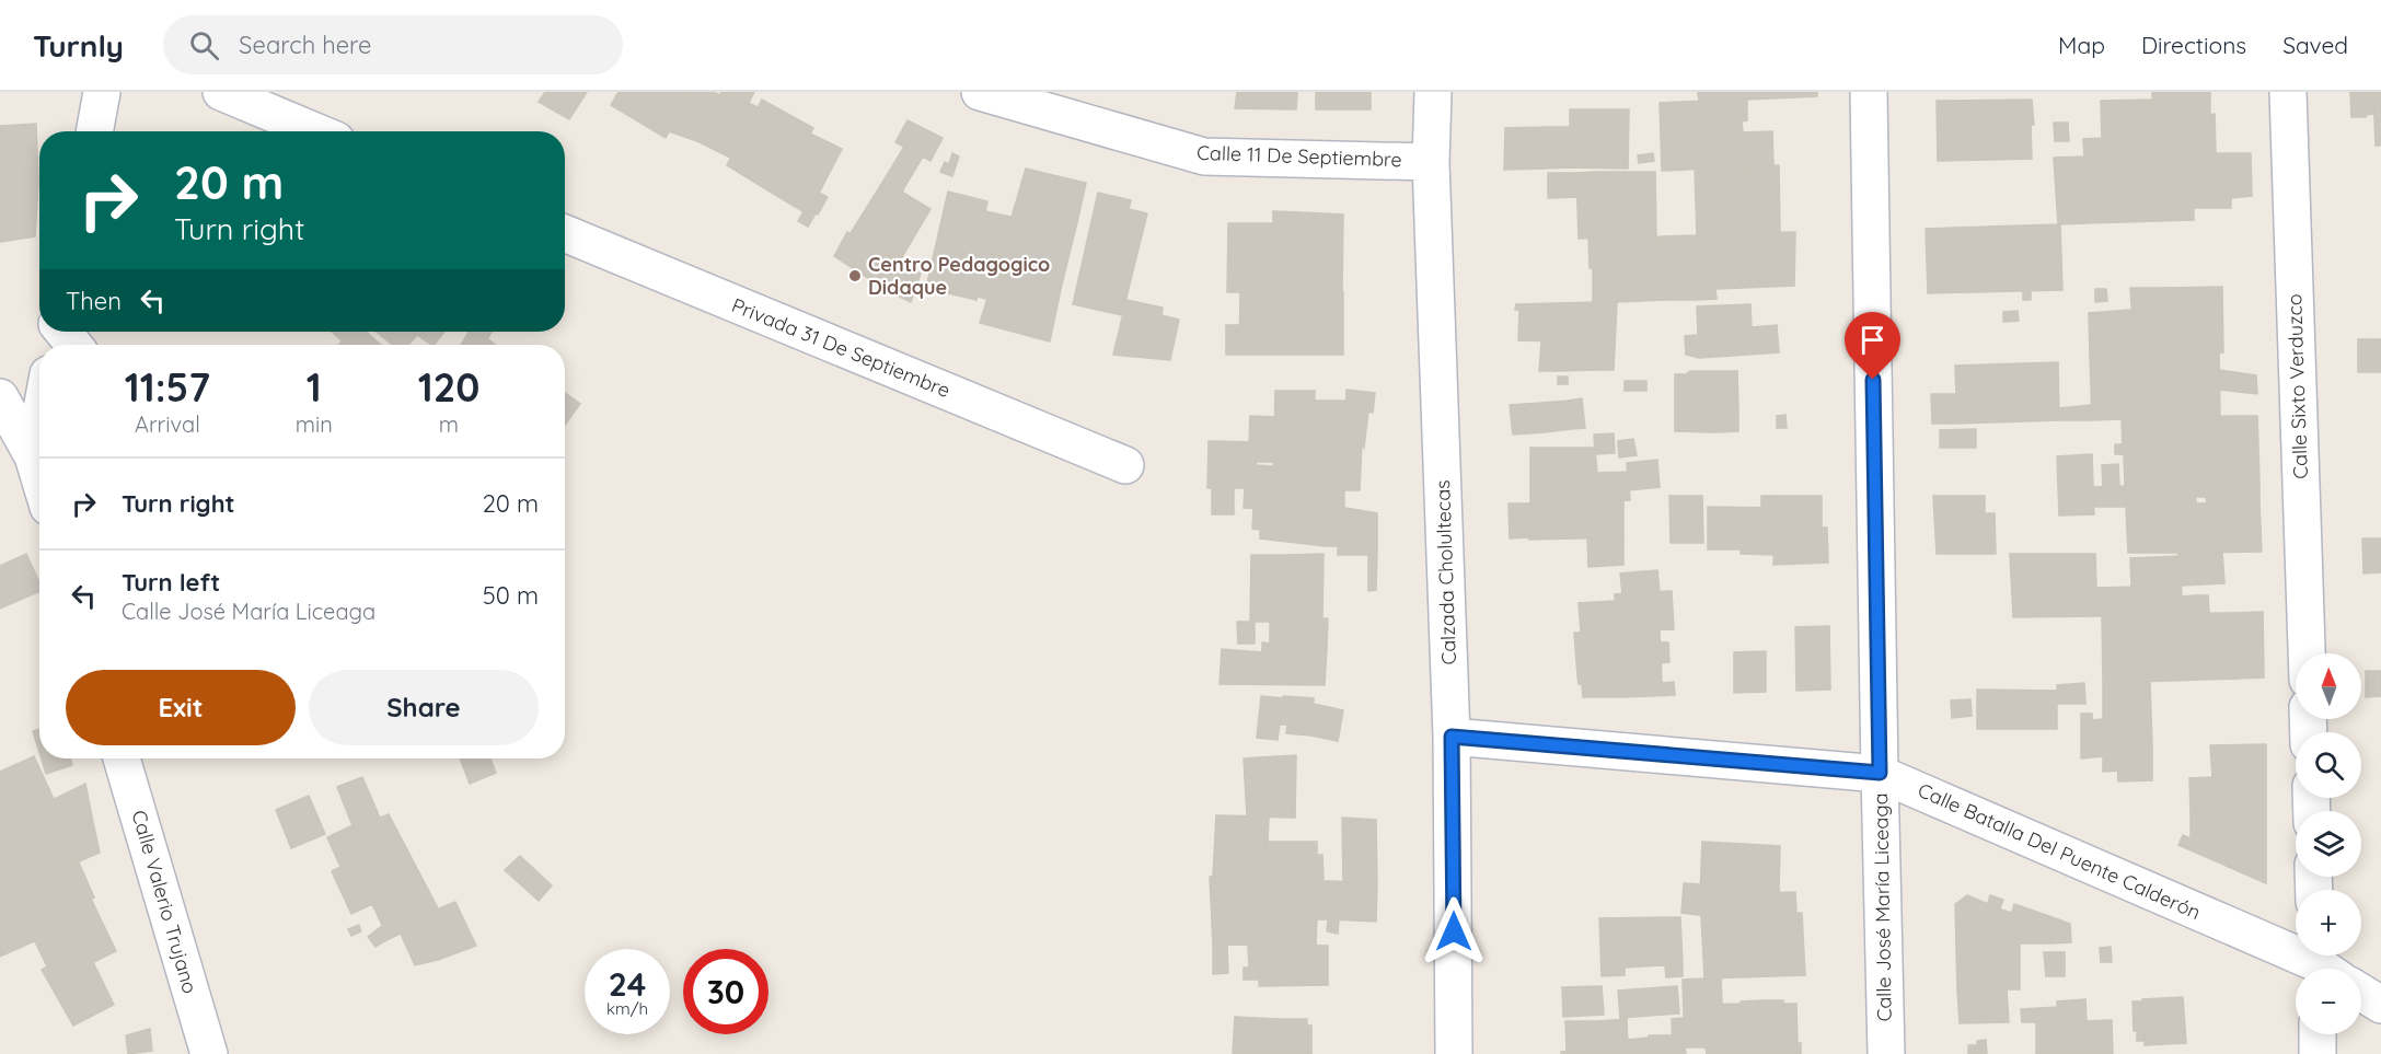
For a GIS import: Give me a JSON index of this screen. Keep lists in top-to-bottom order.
{
  "streets": {
    "street": [
      "Calle 11 De Septiembre",
      "Privada 31 De Septiembre",
      "Calle Sixto Verduzco",
      "Calzada Cholultecas",
      "Calle Batalla Del Puente Calderón",
      "Calle Valerio Trujano",
      "Calle José María Liceaga"
    ]
  },
  "crossings": [
    ["Calle 11 De Septiembre", "Calzada Cholultecas"],
    ["Calzada Cholultecas", "Calle Batalla Del Puente Calderón"],
    ["Calle Batalla Del Puente Calderón", "Calle José María Liceaga"]
  ],
  "places": ["Centro Pedagogico Didaque"],
  "north": "top",
  "page": {
    "header": "Turnly",
    "search": "Search here",
    "nav": ["Map", "Directions", "Saved"],
    "turn": ["20 m", "Turn right"],
    "then": "Then",
    "eta": [
      "11:57",
      "Arrival",
      "1",
      "min",
      "120",
      "m"
    ],
    "list": [
      {
        "name": "Turn right",
        "value": "20 m"
      },
      {
        "name": "Turn left",
        "note": "Calle José María Liceaga",
        "value": "50 m"
      }
    ],
    "map_buttons": ["+", "−"],
    "buttons": ["Exit", "Share"],
    "speed": "24 km/h",
    "limit": "30"
  }
}
